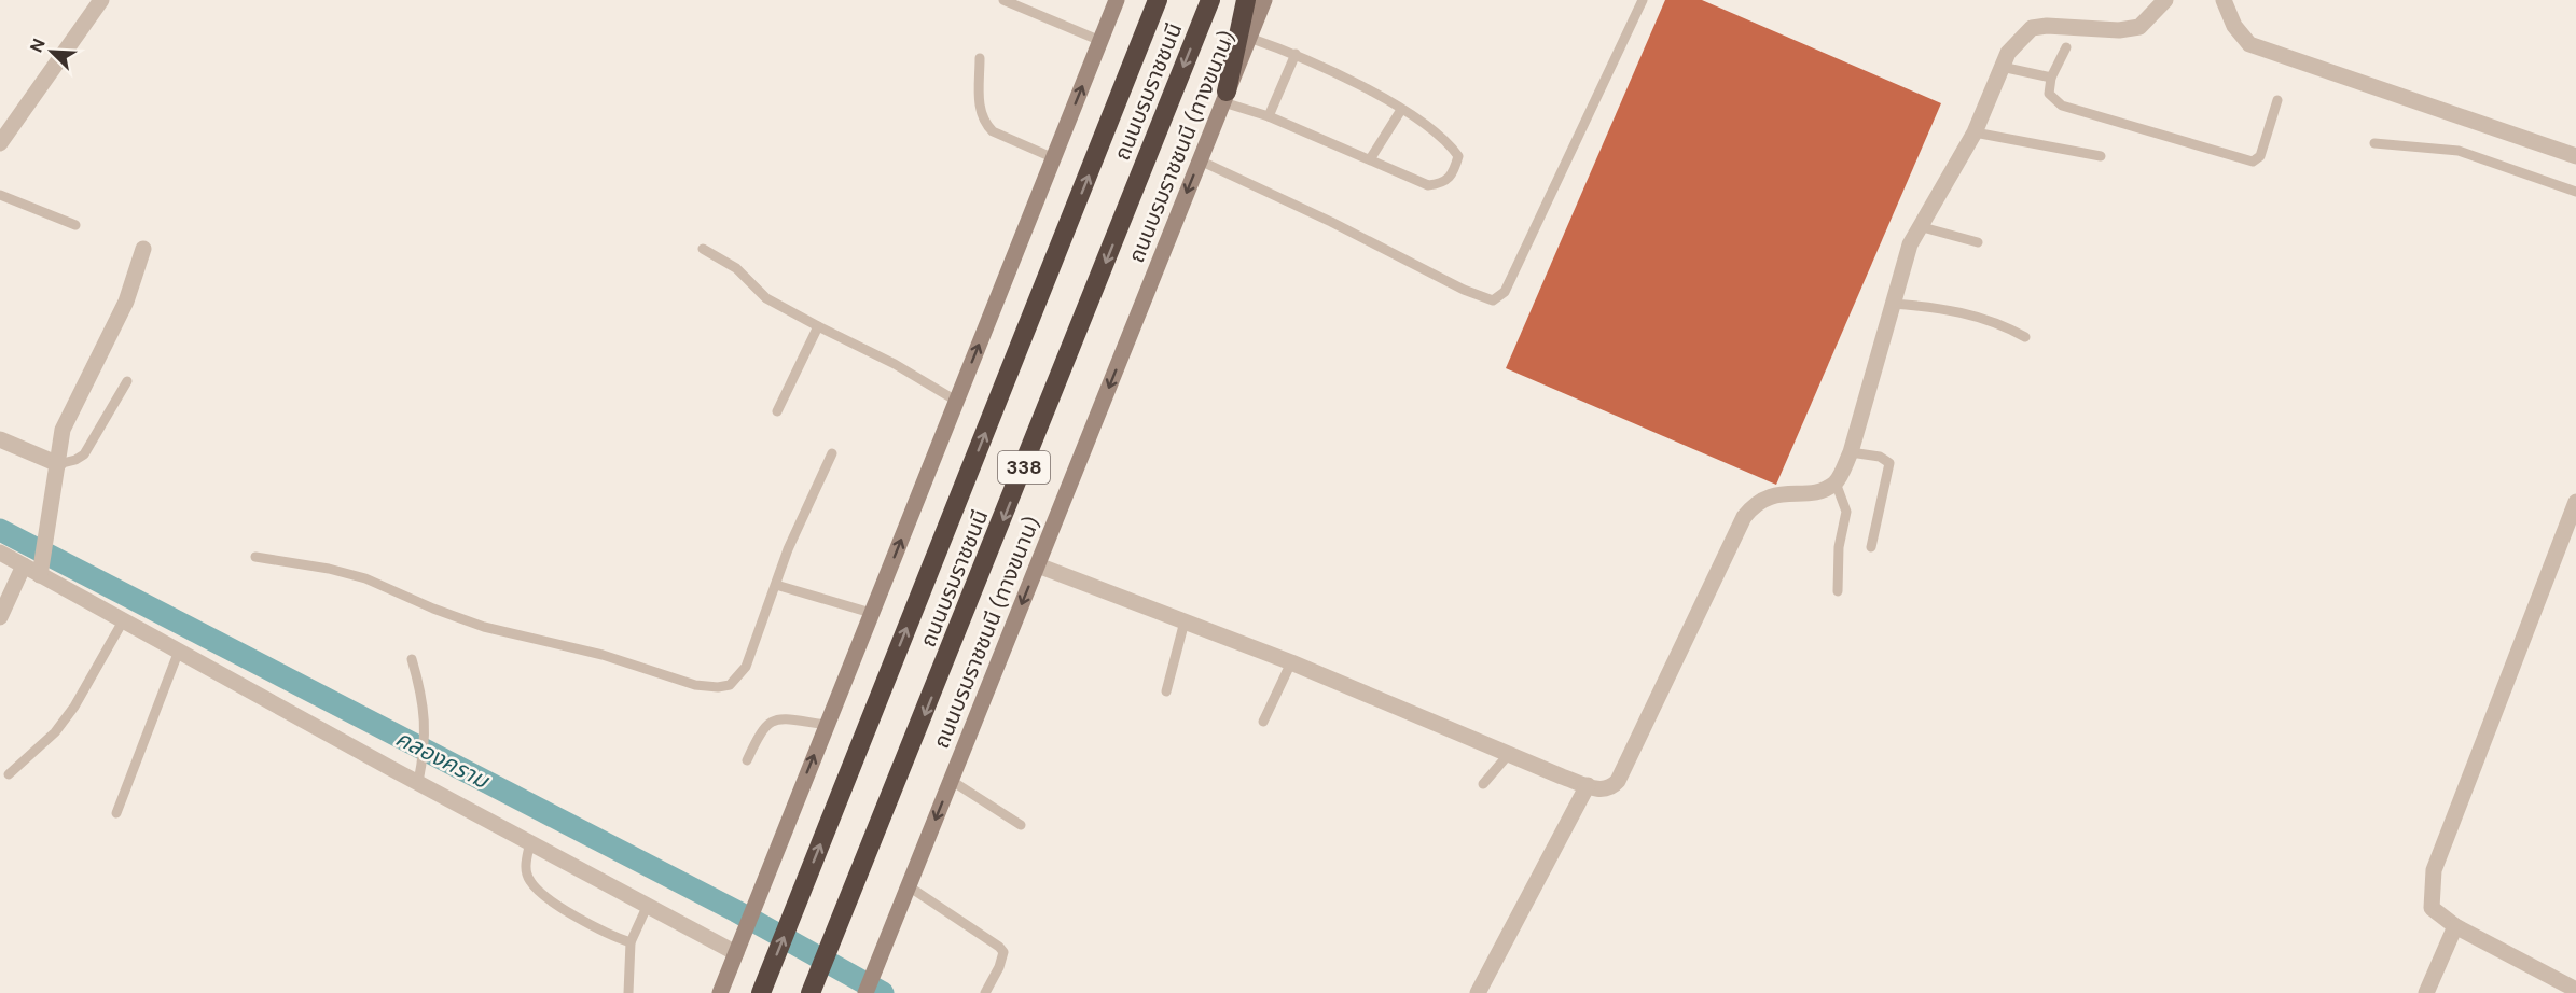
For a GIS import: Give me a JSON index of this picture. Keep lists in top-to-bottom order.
{
  "streets": {
    "highway": ["ถนนบรมราชชนนี", "338"],
    "main road": ["ถนนบรมราชชนนี (ทางขนาน)"]
  },
  "water": ["คลองคราม"],
  "north": "top left"
}
